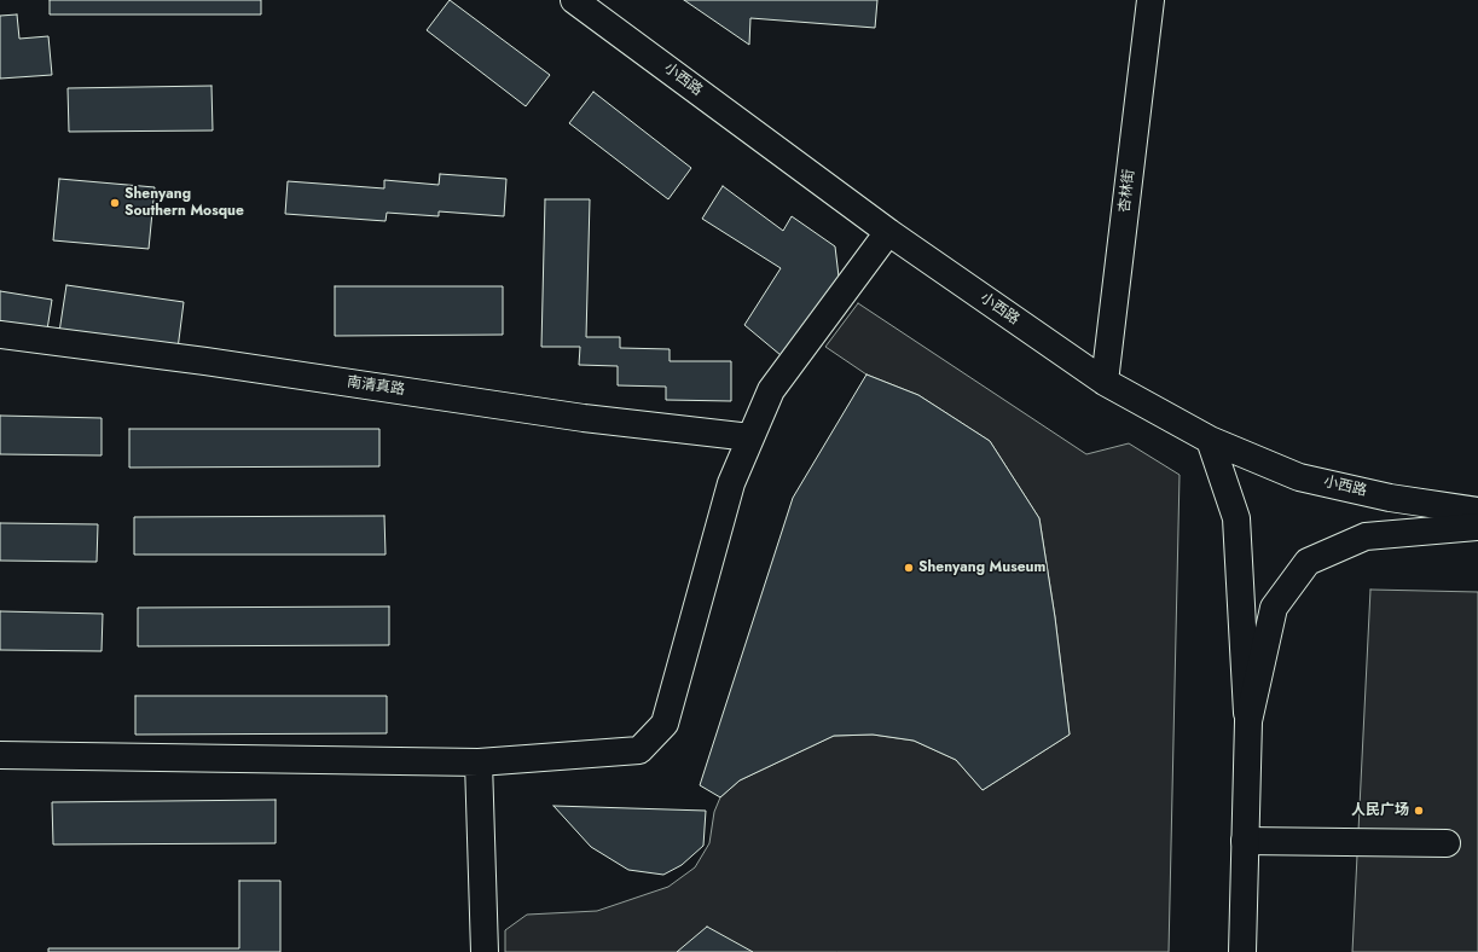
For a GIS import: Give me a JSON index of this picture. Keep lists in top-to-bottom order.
{
  "streets": {
    "street": ["小西路", "杏林街", "南清真路"]
  },
  "crossings": [
    ["小西路", "杏林街"]
  ],
  "places": ["Shenyang Southern Mosque", "Shenyang Museum", "人民广场"]
}
